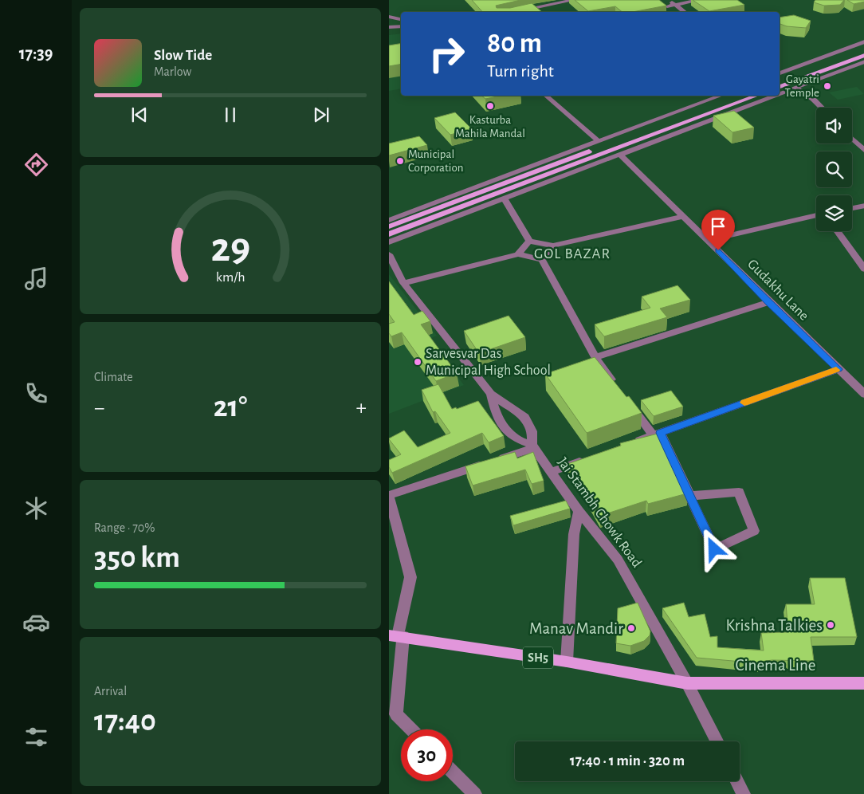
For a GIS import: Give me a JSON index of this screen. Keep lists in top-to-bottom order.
{
  "streets": {
    "main road": ["SH5", "Cinema Line"],
    "street": ["Gudakhu Lane", "Jai Stambh Chowk Road"]
  },
  "crossings": [
    ["Jai Stambh Chowk Road", "SH5"],
    ["Jai Stambh Chowk Road", "Cinema Line"],
    ["SH5", "Cinema Line"]
  ],
  "districts": ["GOL BAZAR"],
  "places": [
    "Gayatri Temple",
    "Kasturba Mahila Mandal",
    "Municipal Corporation",
    "Sarvesvar Das Municipal High School",
    "Krishna Talkies",
    "Manav Mandir"
  ],
  "page": {
    "tabs": "17:39",
    "turn": ["80 m", "Turn right"],
    "song": ["Slow Tide", "Marlow"],
    "tile": [
      "Climate",
      ["Range · 70%", "350 km"],
      ["Arrival", "17:40"]
    ],
    "heat": ["−", "21°", "+"],
    "limit": "30",
    "trip": "17:40 · 1 min · 320 m",
    "gauge": ["29", "km/h"]
  }
}
